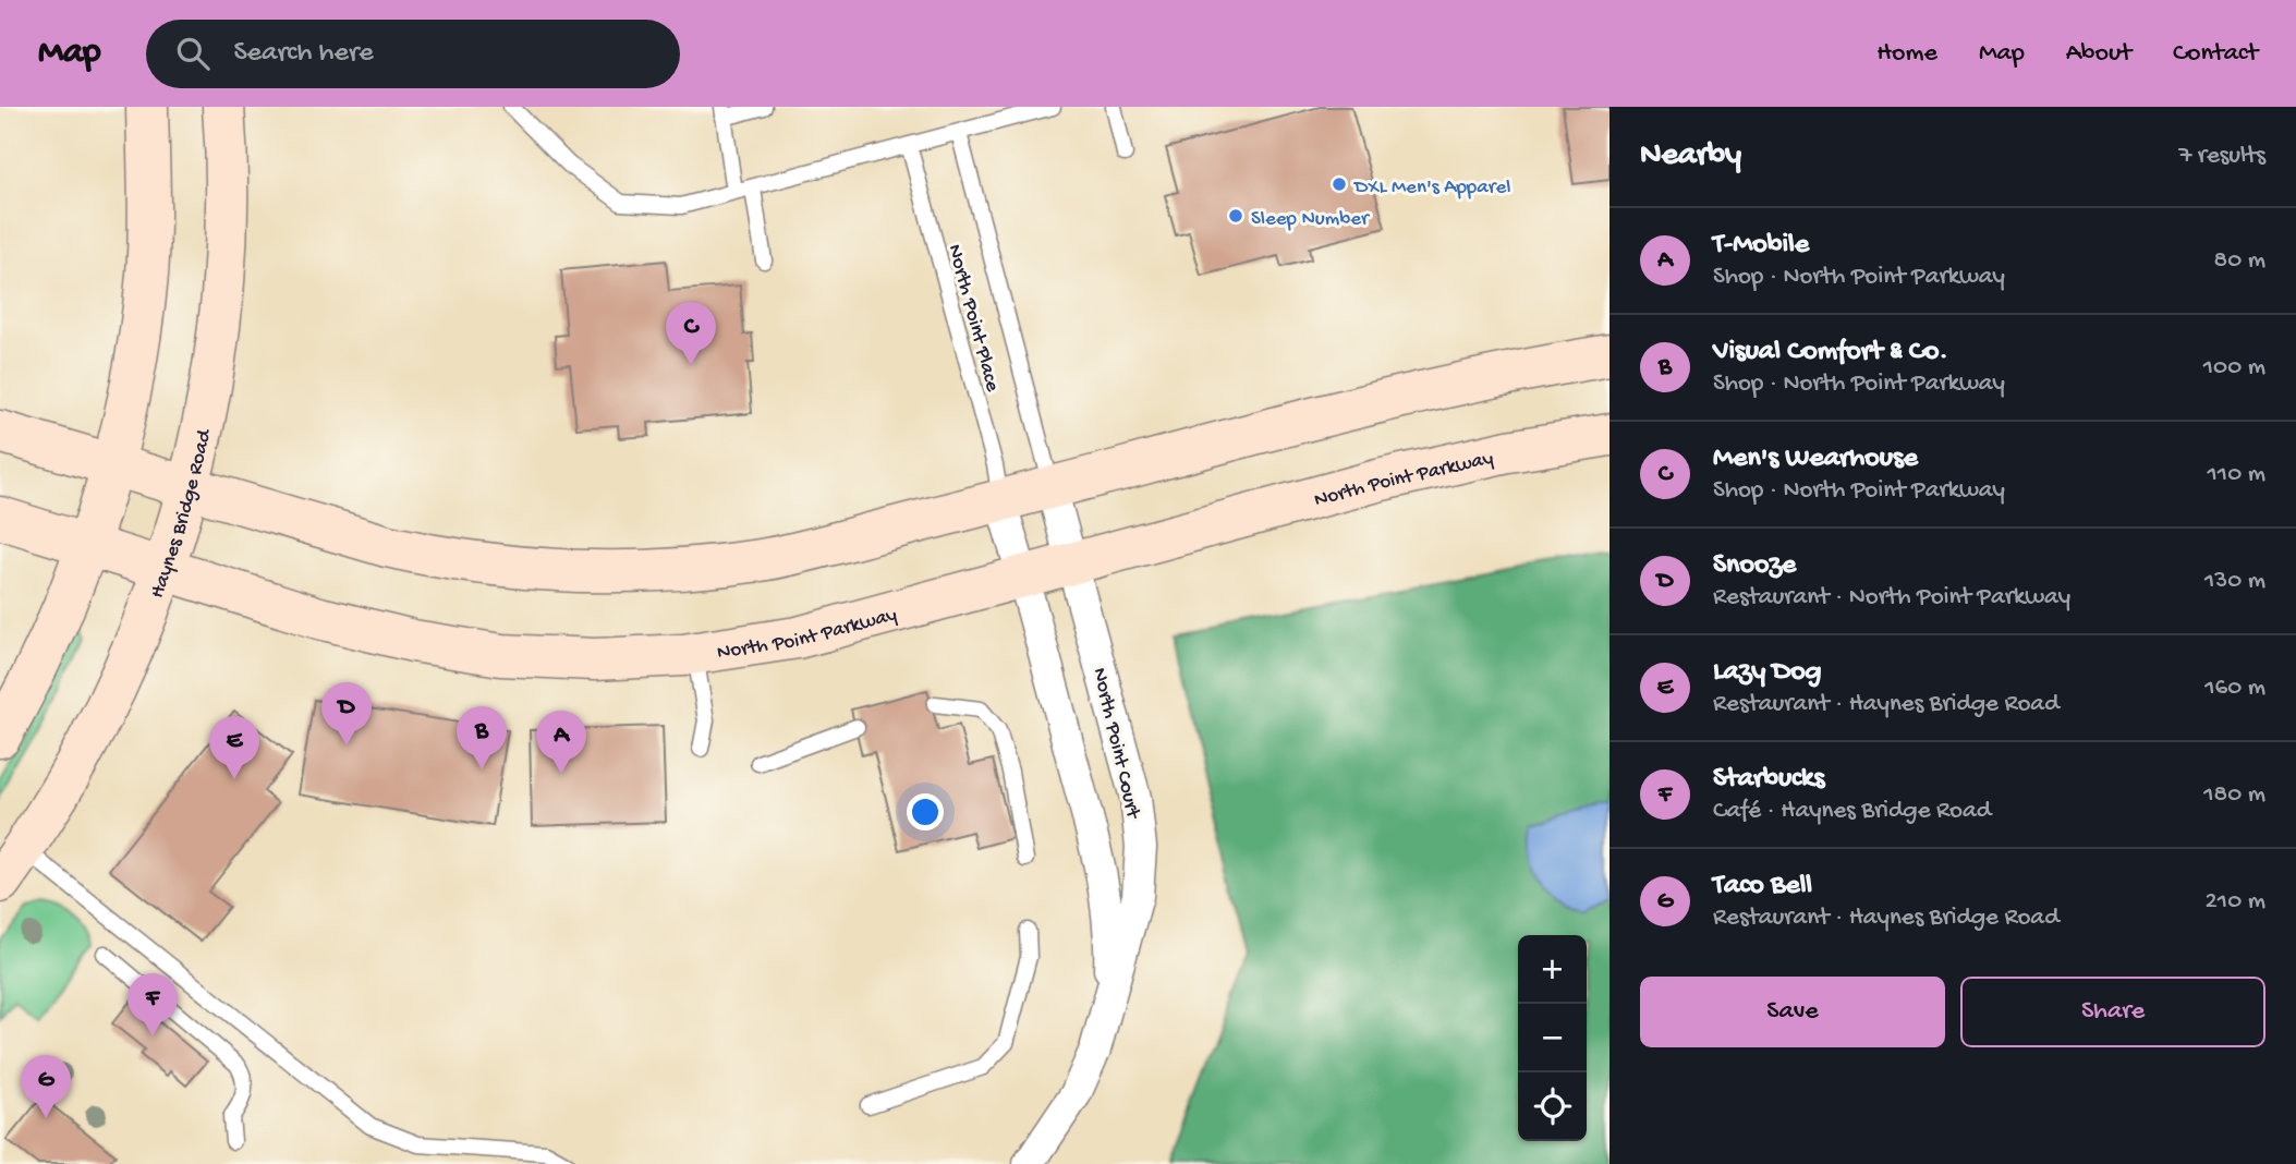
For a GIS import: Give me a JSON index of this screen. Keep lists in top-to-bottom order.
{
  "streets": {
    "street": ["North Point Parkway", "Haynes Bridge Road", "North Point Court"],
    "lane": ["North Point Place"]
  },
  "crossings": [
    ["North Point Place", "North Point Court"],
    ["North Point Parkway", "Haynes Bridge Road"],
    ["North Point Parkway", "North Point Court"]
  ],
  "places": ["DXL Men's Apparel", "Sleep Number"],
  "page": {
    "header": "Map",
    "search": "Search here",
    "nav": [
      "Home",
      "Map",
      "About",
      "Contact"
    ],
    "heading": ["Nearby", "7 results"],
    "list": [
      {
        "mark": "A",
        "name": "T-Mobile",
        "note": "Shop · North Point Parkway",
        "value": "80 m"
      },
      {
        "mark": "B",
        "name": "Visual Comfort & Co.",
        "note": "Shop · North Point Parkway",
        "value": "100 m"
      },
      {
        "mark": "C",
        "name": "Men's Wearhouse",
        "note": "Shop · North Point Parkway",
        "value": "110 m"
      },
      {
        "mark": "D",
        "name": "Snooze",
        "note": "Restaurant · North Point Parkway",
        "value": "130 m"
      },
      {
        "mark": "E",
        "name": "Lazy Dog",
        "note": "Restaurant · Haynes Bridge Road",
        "value": "160 m"
      },
      {
        "mark": "F",
        "name": "Starbucks",
        "note": "Café · Haynes Bridge Road",
        "value": "180 m"
      },
      {
        "mark": "G",
        "name": "Taco Bell",
        "note": "Restaurant · Haynes Bridge Road",
        "value": "210 m"
      }
    ],
    "pins": [
      "C",
      "D",
      "B",
      "A",
      "E",
      "F",
      "G"
    ],
    "map_buttons": ["+", "−"],
    "buttons": ["Save", "Share"]
  }
}
